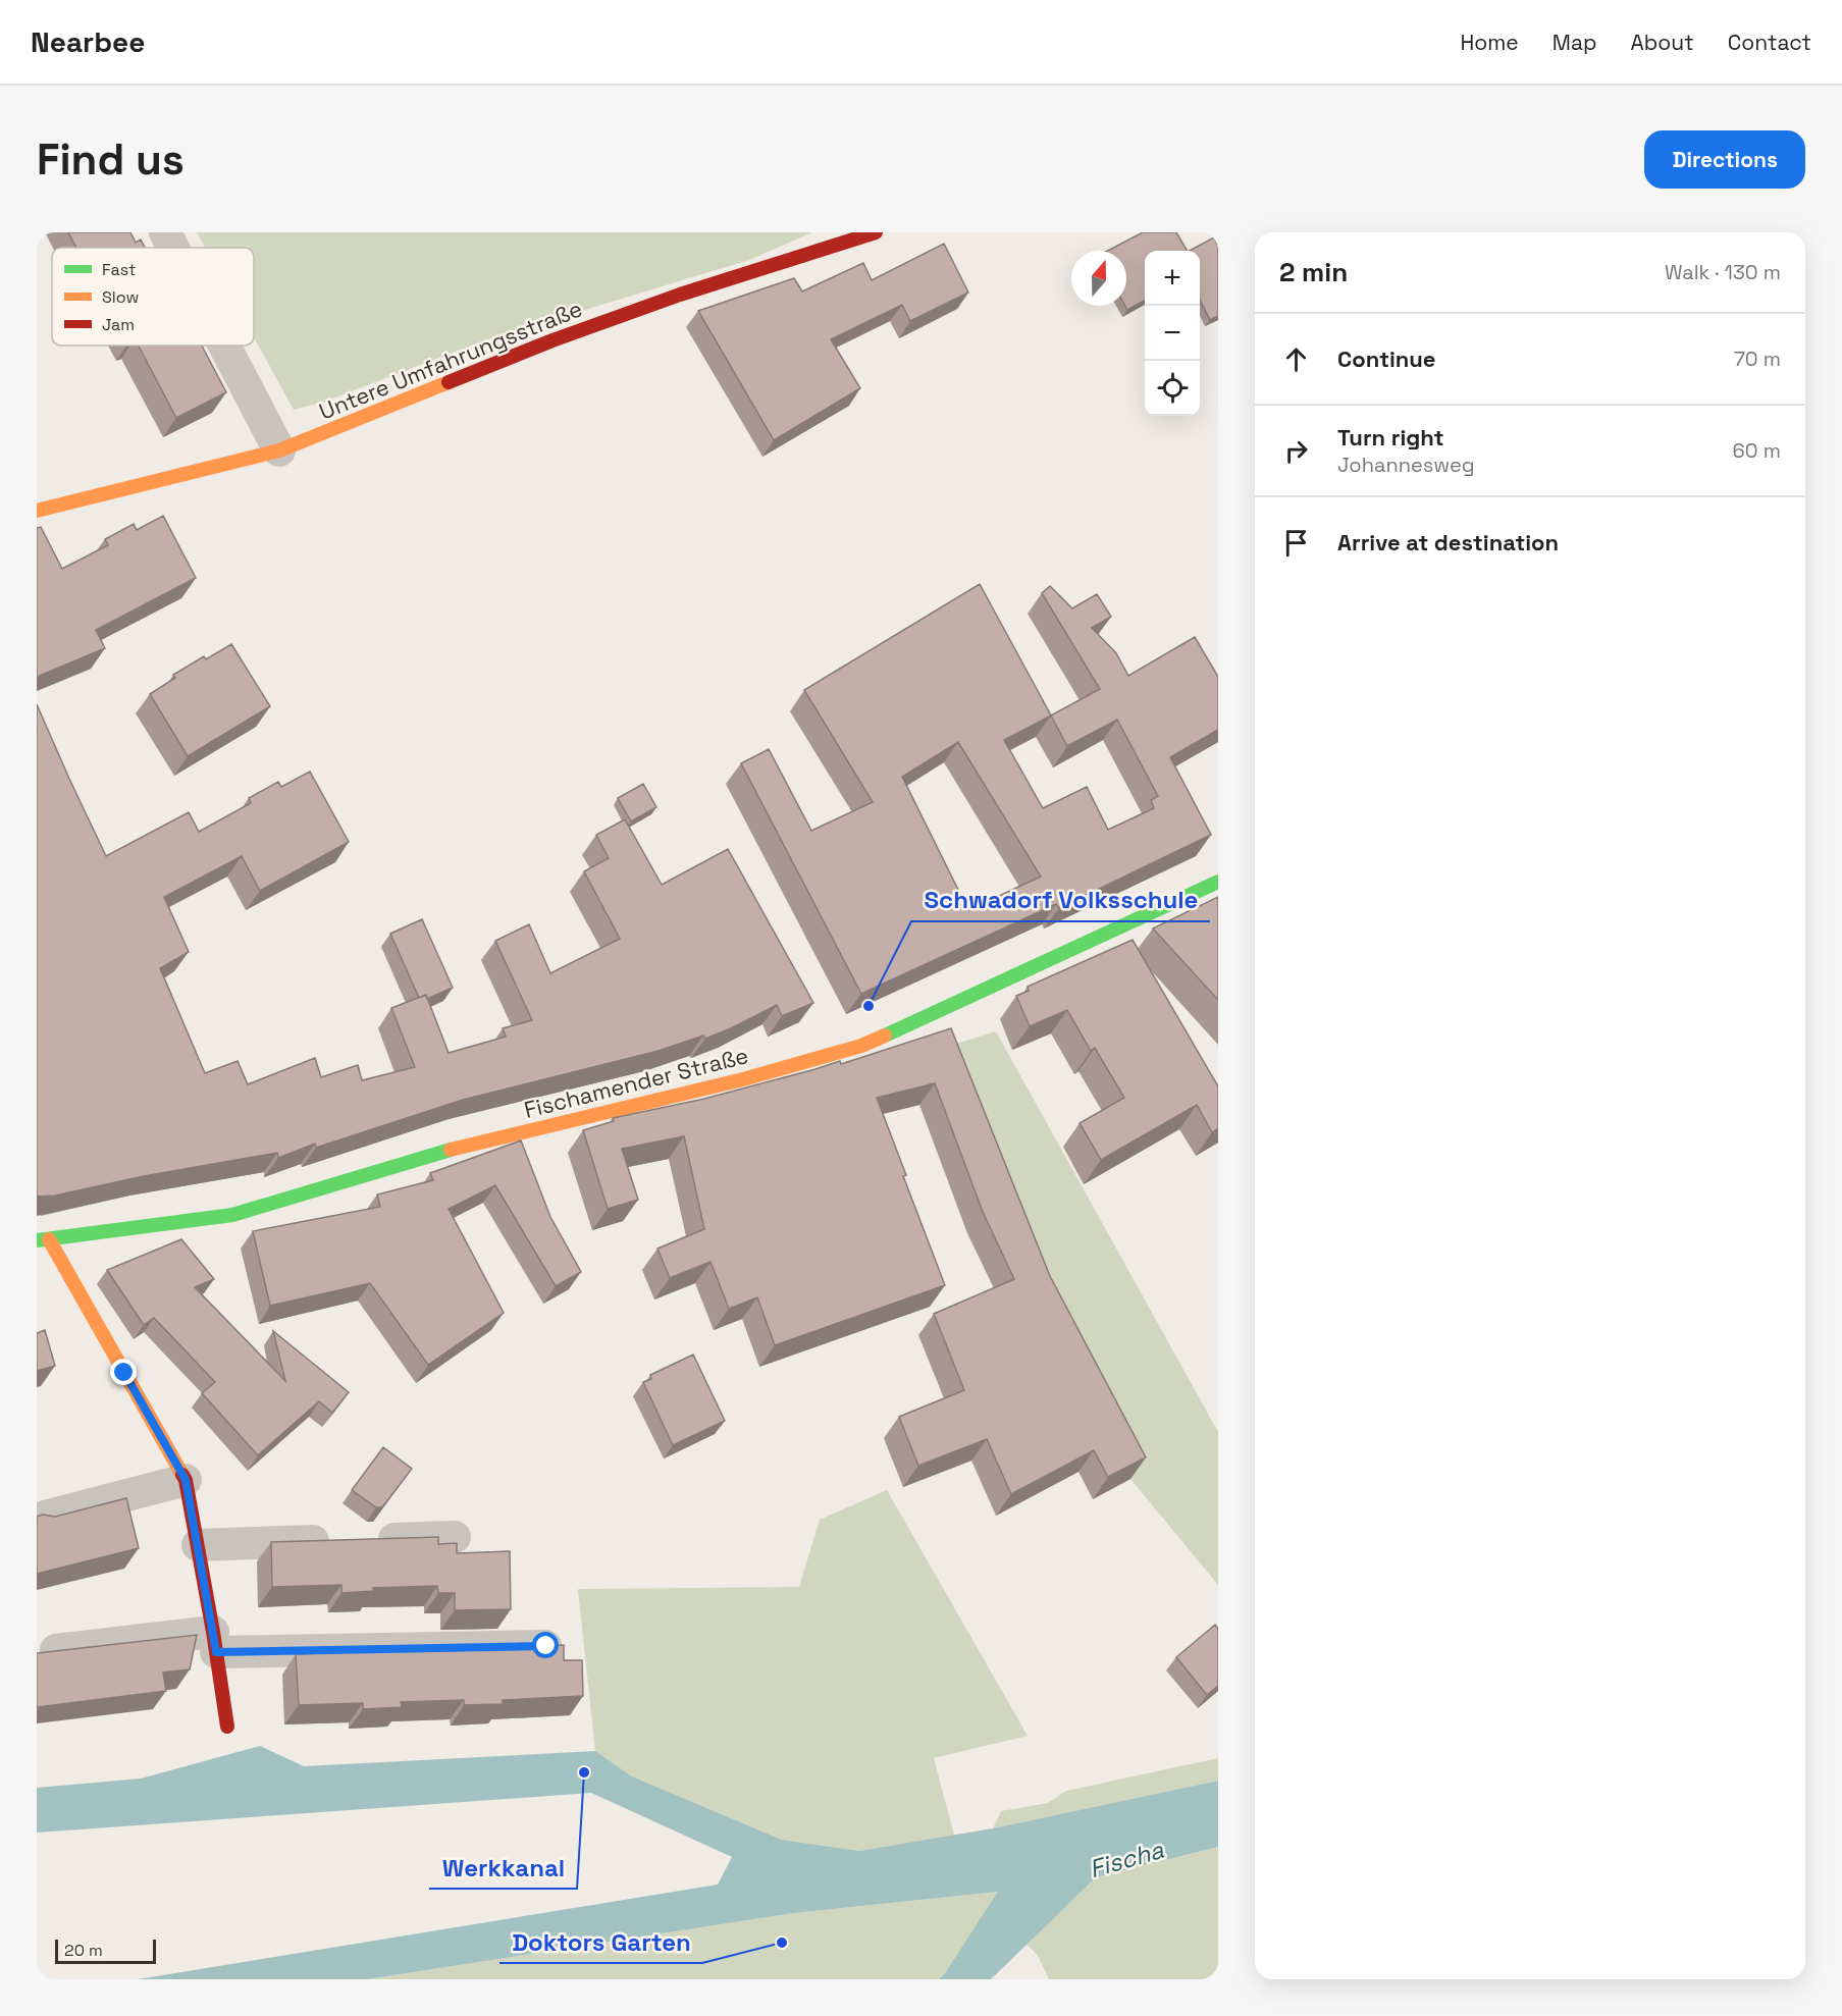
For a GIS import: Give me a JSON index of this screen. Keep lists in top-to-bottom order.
{
  "streets": {
    "street": ["Untere Umfahrungsstraße", "Fischamender Straße"]
  },
  "water": ["Fischa"],
  "places": ["Schwadorf Volksschule", "Werkkanal", "Doktors Garten"],
  "legend": ["Fast", "Slow", "Jam"],
  "scale_bar": "20 m",
  "north": "top",
  "page": {
    "header": "Nearbee",
    "nav": [
      "Home",
      "Map",
      "About",
      "Contact"
    ],
    "buttons": "Directions",
    "title": "Find us",
    "heading": ["2 min", "Walk · 130 m"],
    "map_buttons": ["+", "−"],
    "list": [
      ["Continue", "70 m"],
      ["Turn right", "Johannesweg", "60 m"],
      "Arrive at destination"
    ],
    "scale": "20 m"
  }
}
